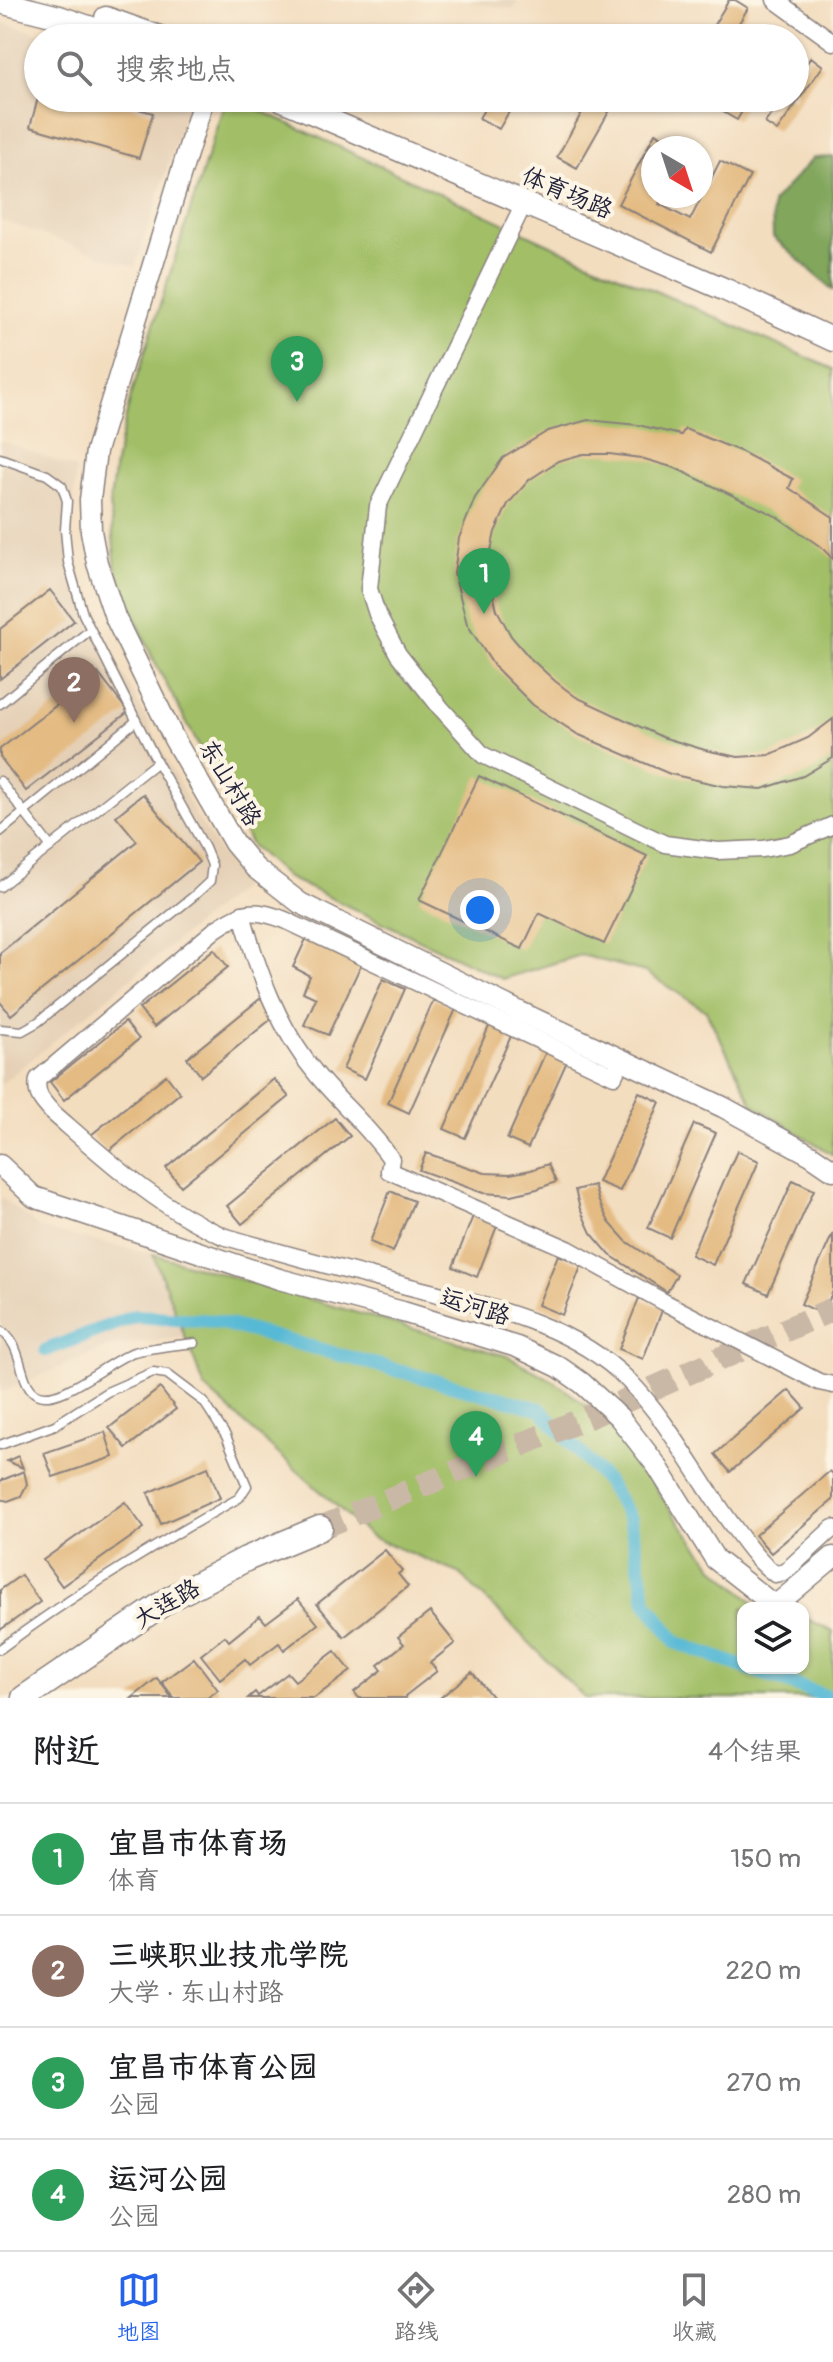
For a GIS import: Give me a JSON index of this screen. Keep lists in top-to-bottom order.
{
  "streets": {
    "main road": ["体育场路", "大连路"],
    "street": ["东山村路", "运河路"]
  },
  "north": "bottom right",
  "page": {
    "search": "搜索地点",
    "pins": [
      "3",
      "1",
      "2",
      "4"
    ],
    "heading": ["附近", "4个结果"],
    "list": [
      {
        "mark": "1",
        "name": "宜昌市体育场",
        "note": "体育",
        "value": "150 m"
      },
      {
        "mark": "2",
        "name": "三峡职业技术学院",
        "note": "大学 · 东山村路",
        "value": "220 m"
      },
      {
        "mark": "3",
        "name": "宜昌市体育公园",
        "note": "公园",
        "value": "270 m"
      },
      {
        "mark": "4",
        "name": "运河公园",
        "note": "公园",
        "value": "280 m"
      }
    ],
    "nav": ["地图", "路线", "收藏"]
  }
}
